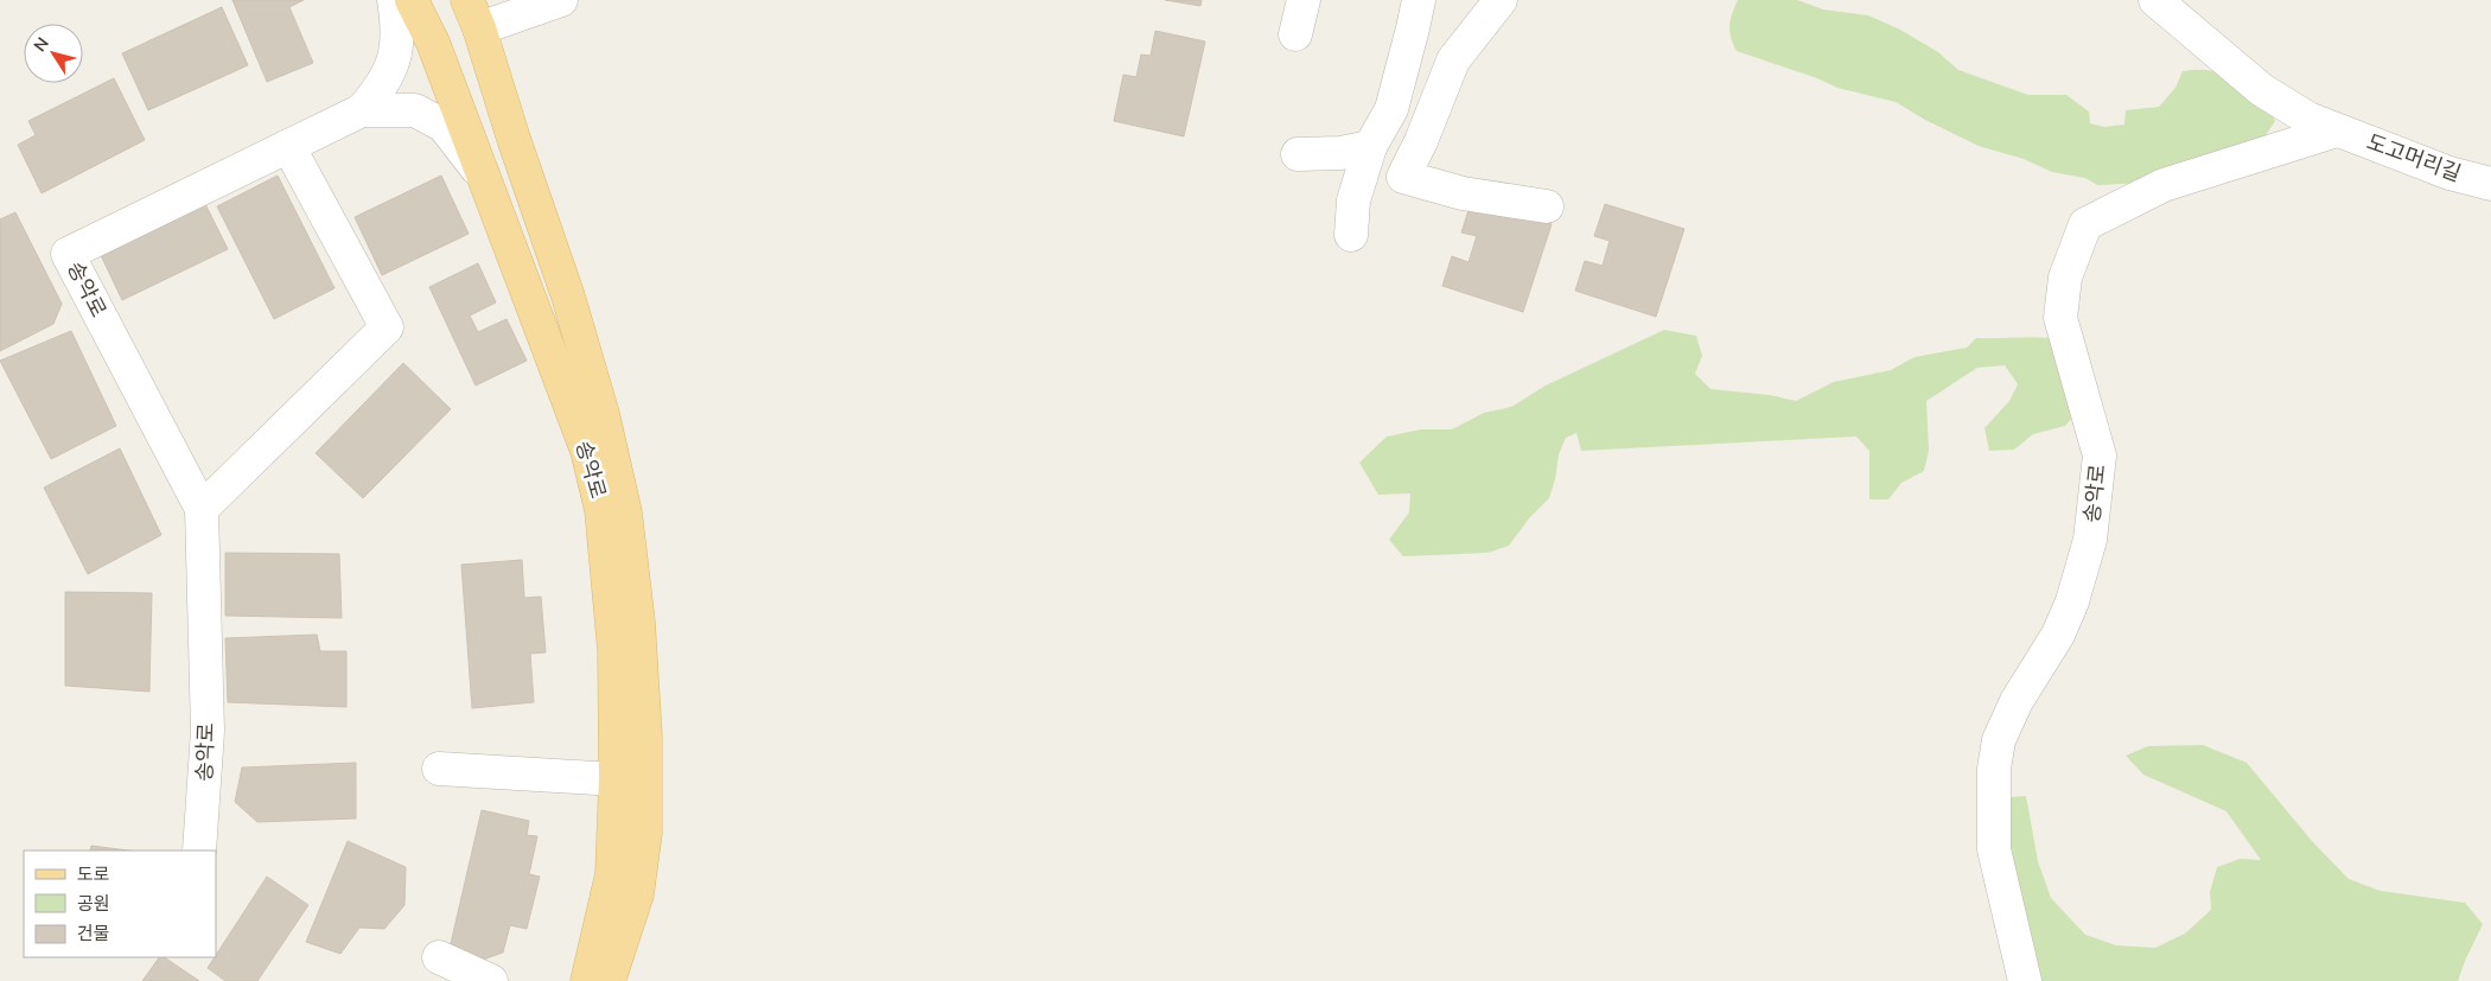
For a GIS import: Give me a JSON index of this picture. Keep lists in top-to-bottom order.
{
  "streets": {
    "main road": ["송악로"],
    "street": ["도고머리길"]
  },
  "crossings": [
    ["도고머리길", "송악로"]
  ],
  "legend": ["도로", "공원", "건물"],
  "north": "top left"
}
